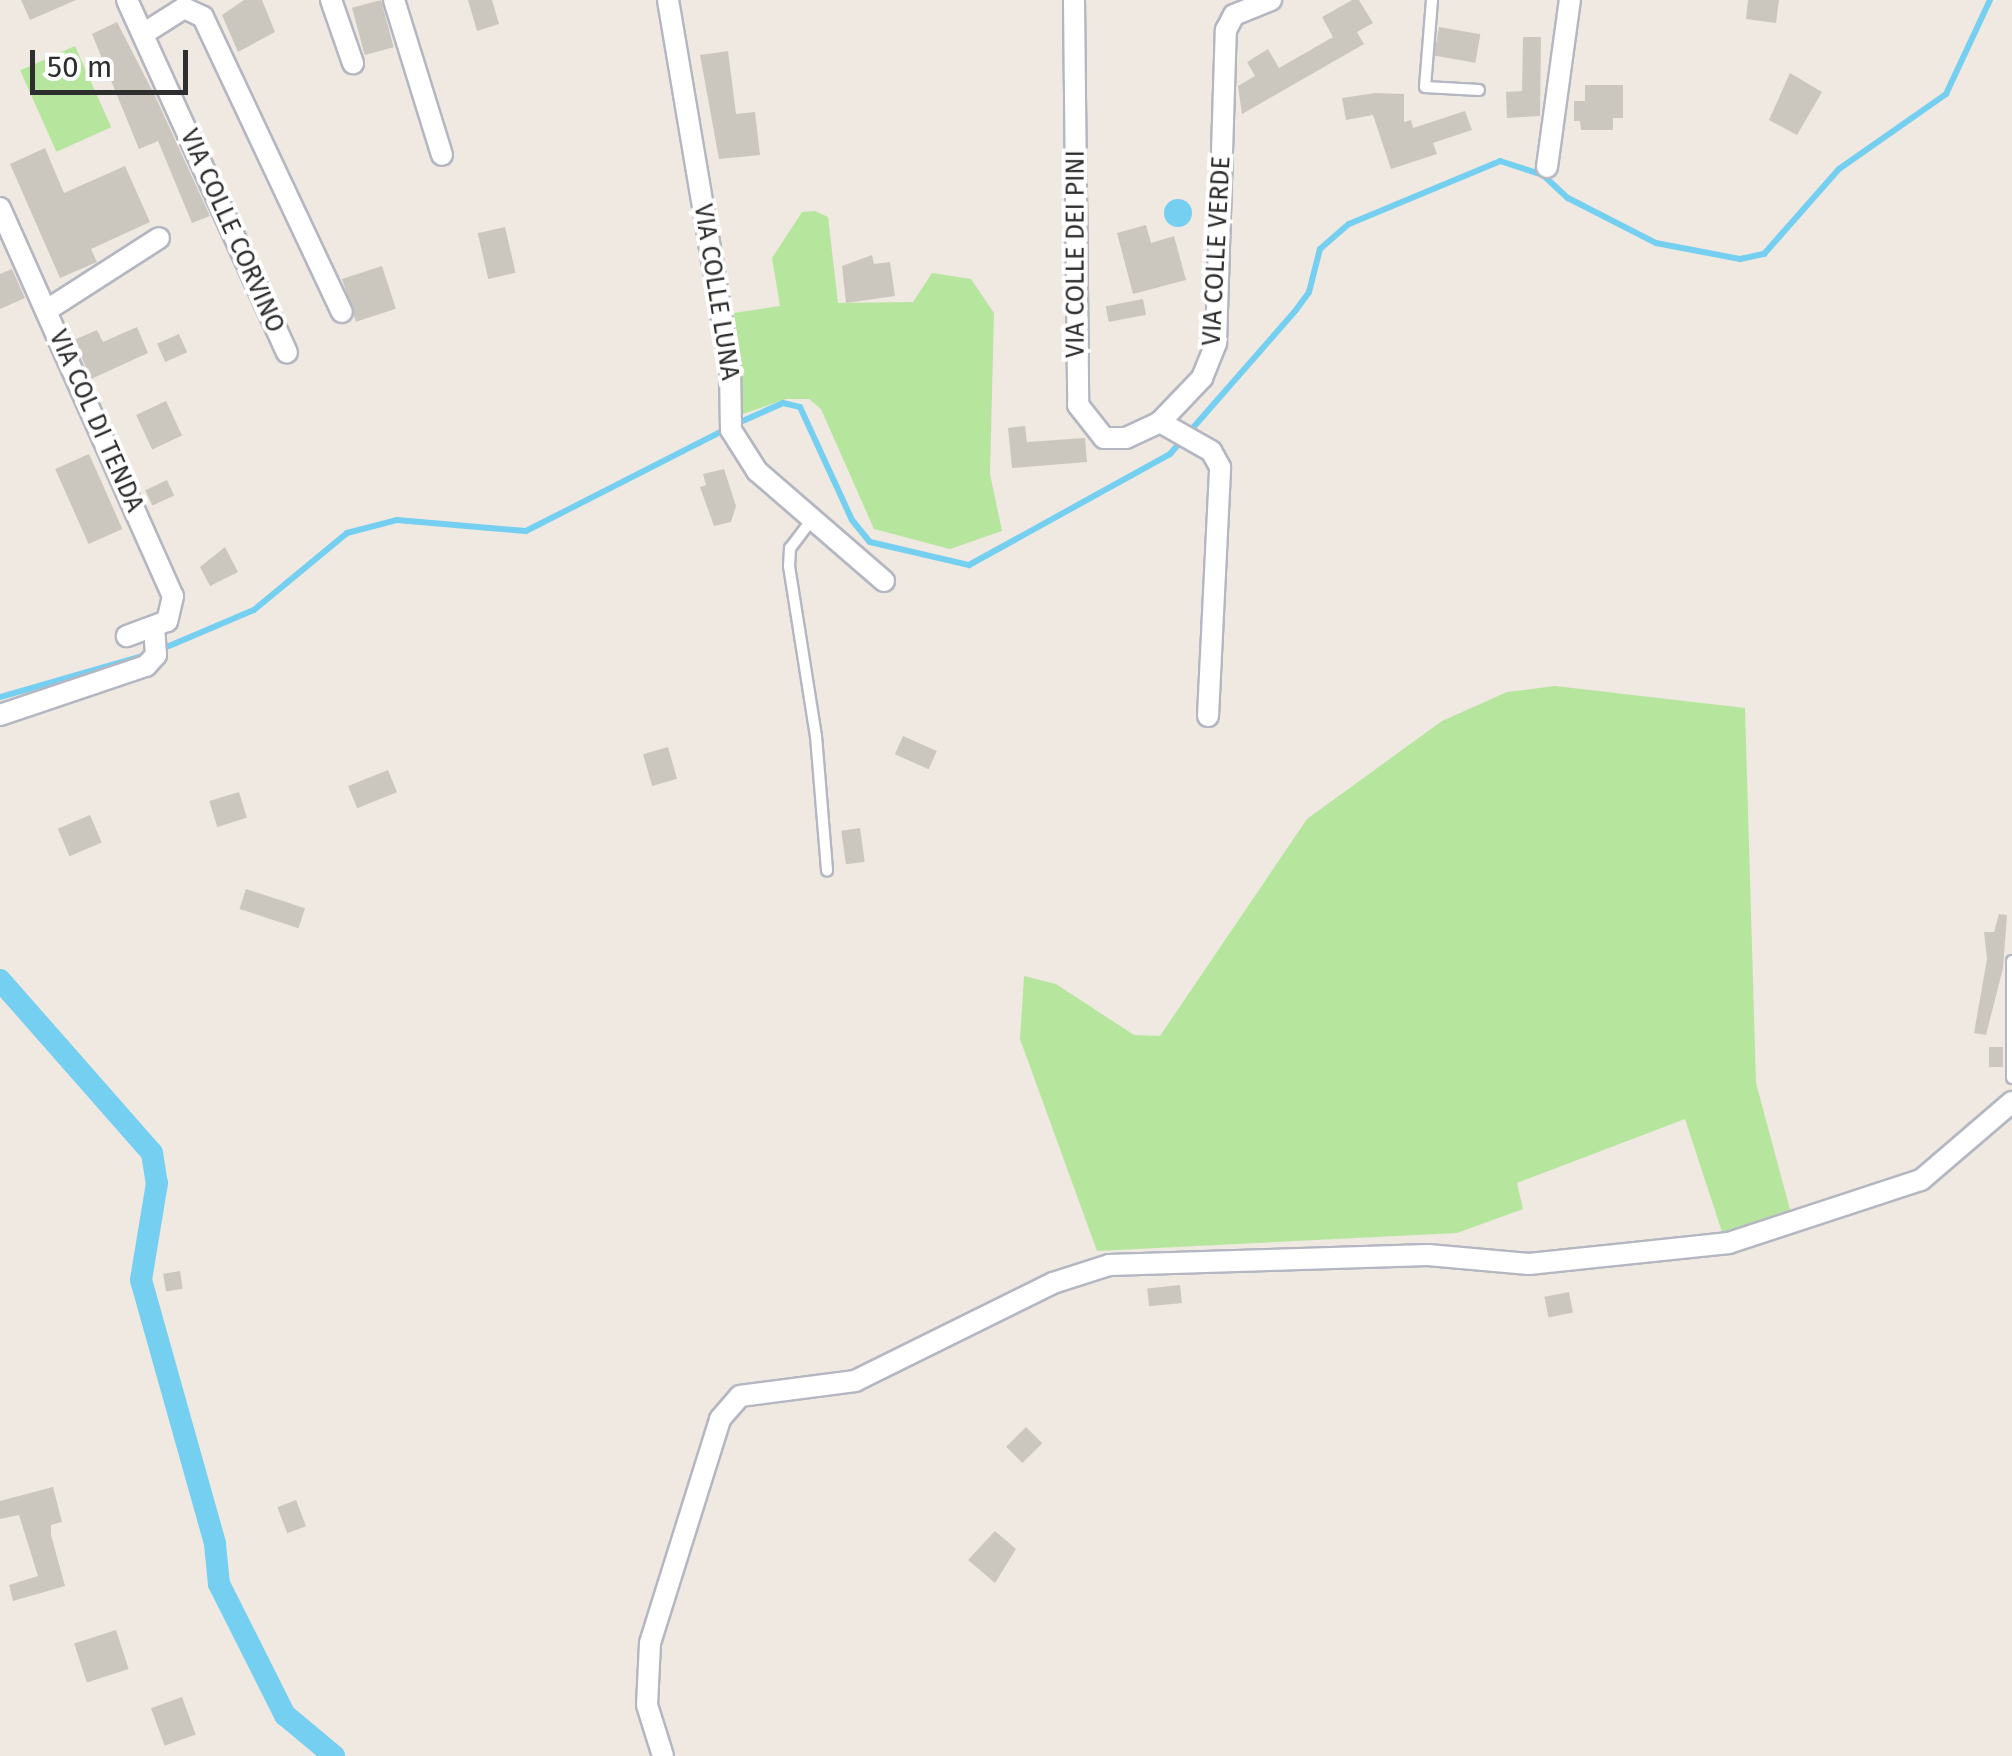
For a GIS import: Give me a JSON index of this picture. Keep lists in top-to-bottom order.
{
  "streets": {
    "street": [
      "VIA COLLE CORVINO",
      "VIA COLLE VERDE",
      "VIA COLLE DEI PINI",
      "VIA COLLE LUNA",
      "VIA COL DI TENDA"
    ]
  },
  "crossings": [
    ["VIA COLLE VERDE", "VIA COLLE DEI PINI"]
  ],
  "scale_bar": "50 m"
}
